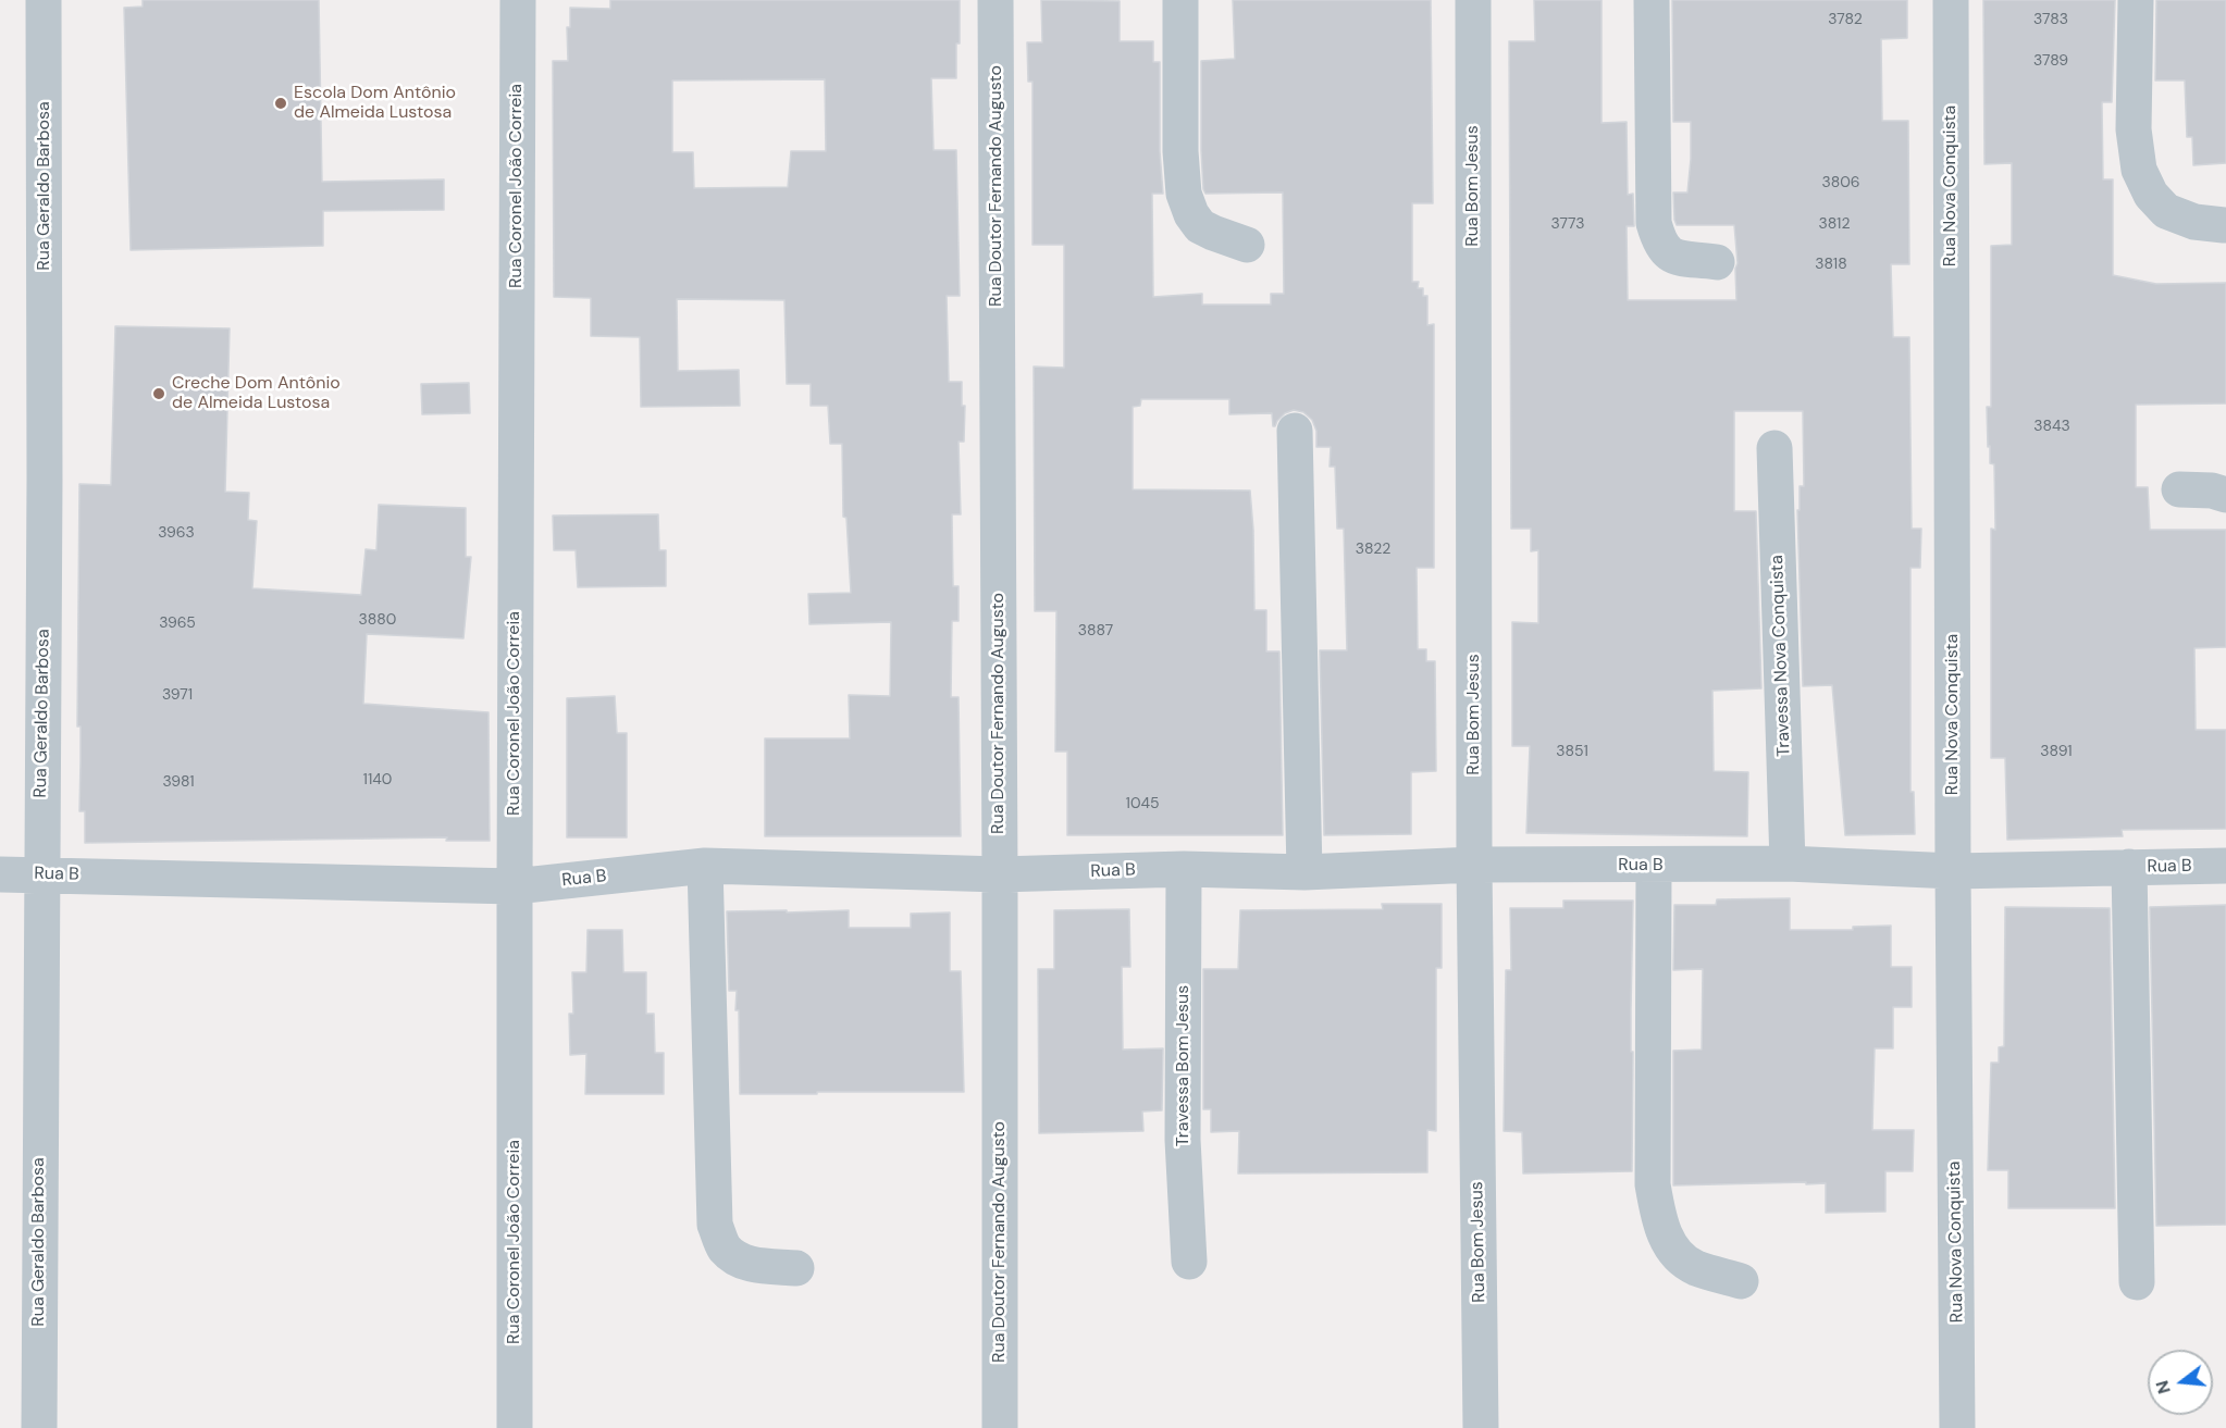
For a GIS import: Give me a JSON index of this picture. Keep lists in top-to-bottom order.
{
  "streets": {
    "street": [
      "Rua Geraldo Barbosa",
      "Rua Coronel João Correia",
      "Rua Doutor Fernando Augusto",
      "Rua Bom Jesus",
      "Rua Nova Conquista",
      "Travessa Nova Conquista",
      "Rua B",
      "Travessa Bom Jesus"
    ]
  },
  "crossings": [
    ["Rua Geraldo Barbosa", "Rua B"],
    ["Rua Coronel João Correia", "Rua B"],
    ["Rua Doutor Fernando Augusto", "Rua B"],
    ["Rua Bom Jesus", "Rua B"],
    ["Rua Nova Conquista", "Rua B"],
    ["Travessa Nova Conquista", "Rua B"],
    ["Rua B", "Travessa Bom Jesus"]
  ],
  "places": ["Escola Dom Antônio de Almeida Lustosa", "Creche Dom Antônio de Almeida Lustosa"],
  "house_numbers": [
    "3782",
    "3783",
    "3789",
    "3806",
    "3773",
    "3812",
    "3818",
    "3843",
    "3963",
    "3822",
    "3880",
    "3965",
    "3887",
    "3971",
    "3851",
    "3891",
    "1140",
    "3981",
    "1045"
  ],
  "north": "left"
}
